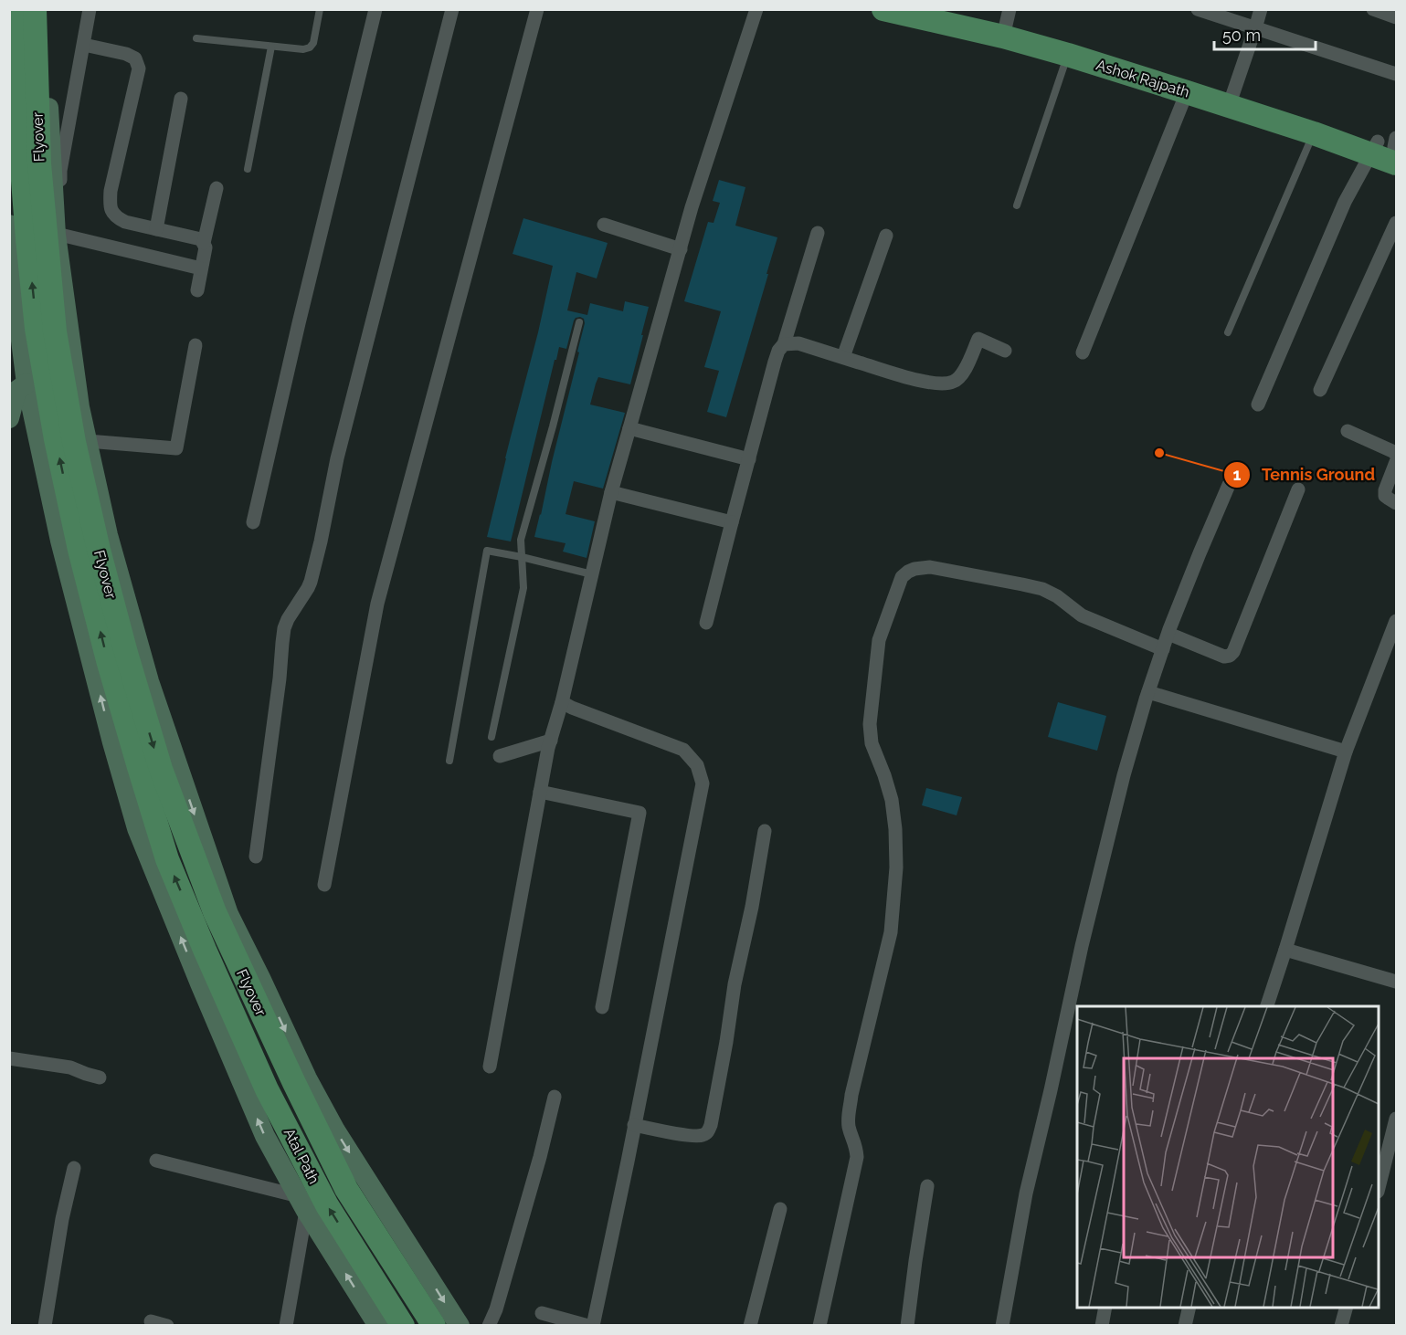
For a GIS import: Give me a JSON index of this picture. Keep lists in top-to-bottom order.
{
  "streets": {
    "main road": ["Ashok Rajpath", "Flyover", "Atal Path"]
  },
  "crossings": [
    ["Flyover", "Atal Path"]
  ],
  "one_way": ["Atal Path"],
  "places": ["Tennis Ground"],
  "scale_bar": "50 m"
}
